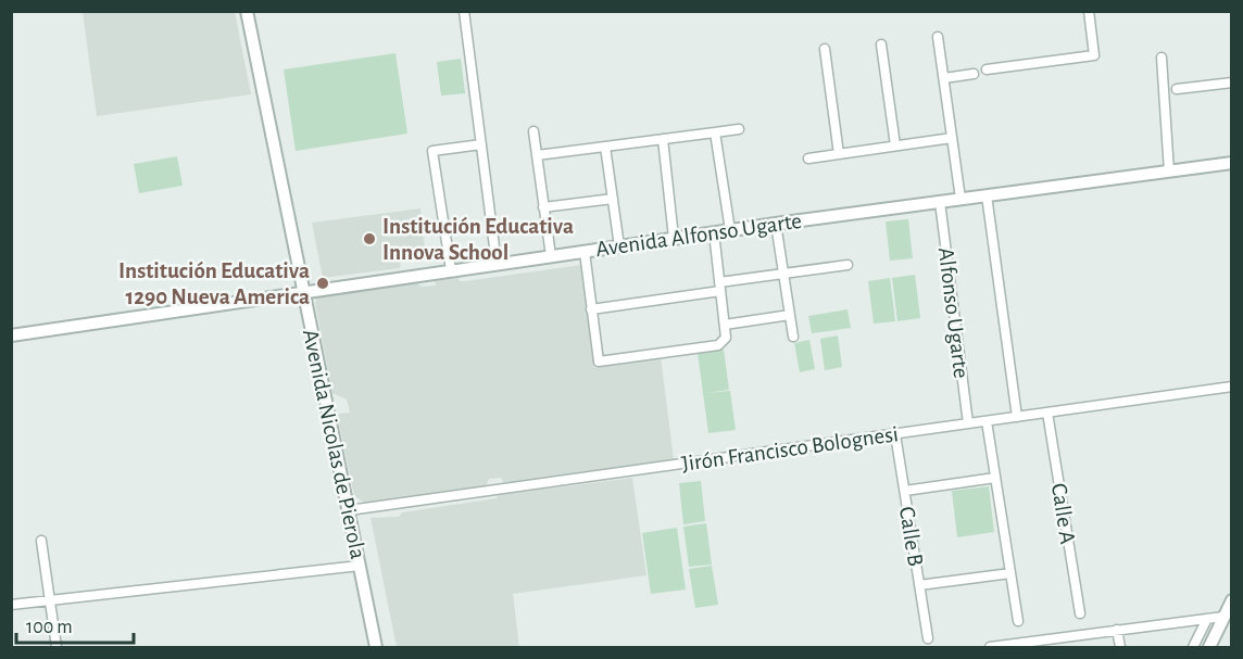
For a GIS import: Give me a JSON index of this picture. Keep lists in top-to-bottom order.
{
  "streets": {
    "street": [
      "Avenida Alfonso Ugarte",
      "Alfonso Ugarte",
      "Avenida Nicolas de Pierola",
      "Jirón Francisco Bolognesi",
      "Calle A",
      "Calle B"
    ]
  },
  "crossings": [
    ["Avenida Alfonso Ugarte", "Alfonso Ugarte"],
    ["Avenida Alfonso Ugarte", "Avenida Nicolas de Pierola"],
    ["Alfonso Ugarte", "Jirón Francisco Bolognesi"],
    ["Avenida Nicolas de Pierola", "Jirón Francisco Bolognesi"],
    ["Jirón Francisco Bolognesi", "Calle A"],
    ["Jirón Francisco Bolognesi", "Calle B"]
  ],
  "places": ["Institución Educativa Innova School", "Institución Educativa 1290 Nueva America"],
  "scale_bar": "100 m"
}
